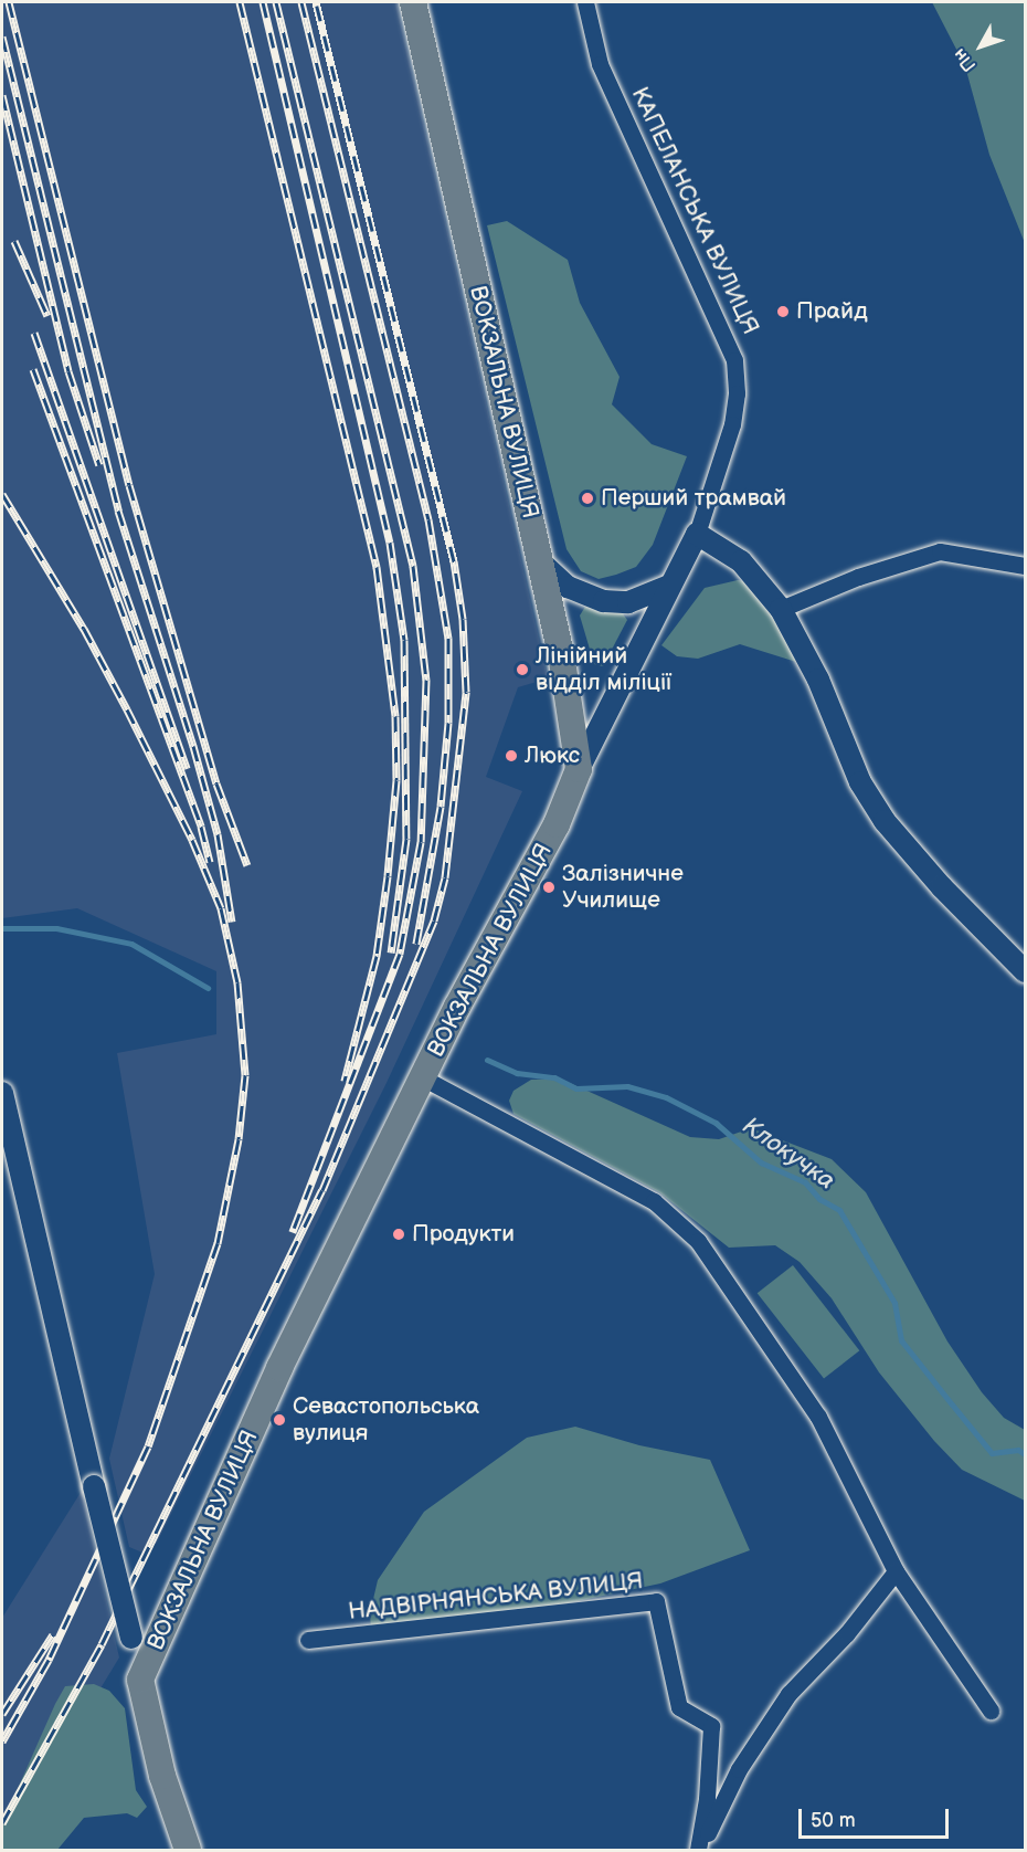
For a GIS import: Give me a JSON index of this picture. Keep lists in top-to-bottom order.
{
  "streets": {
    "main road": ["ВОКЗАЛЬНА ВУЛИЦЯ"],
    "street": ["КАПЕЛАНСЬКА ВУЛИЦЯ", "НАДВІРНЯНСЬКА ВУЛИЦЯ"]
  },
  "crossings": [
    ["КАПЕЛАНСЬКА ВУЛИЦЯ", "ВОКЗАЛЬНА ВУЛИЦЯ"]
  ],
  "water": ["Клокучка"],
  "places": [
    "Прайд",
    "Перший трамвай",
    "Лінійний відділ міліції",
    "Люкс",
    "Залізничне Училище",
    "Продукти",
    "Севастопольська вулиця"
  ],
  "scale_bar": "50 m",
  "north": "bottom left"
}
